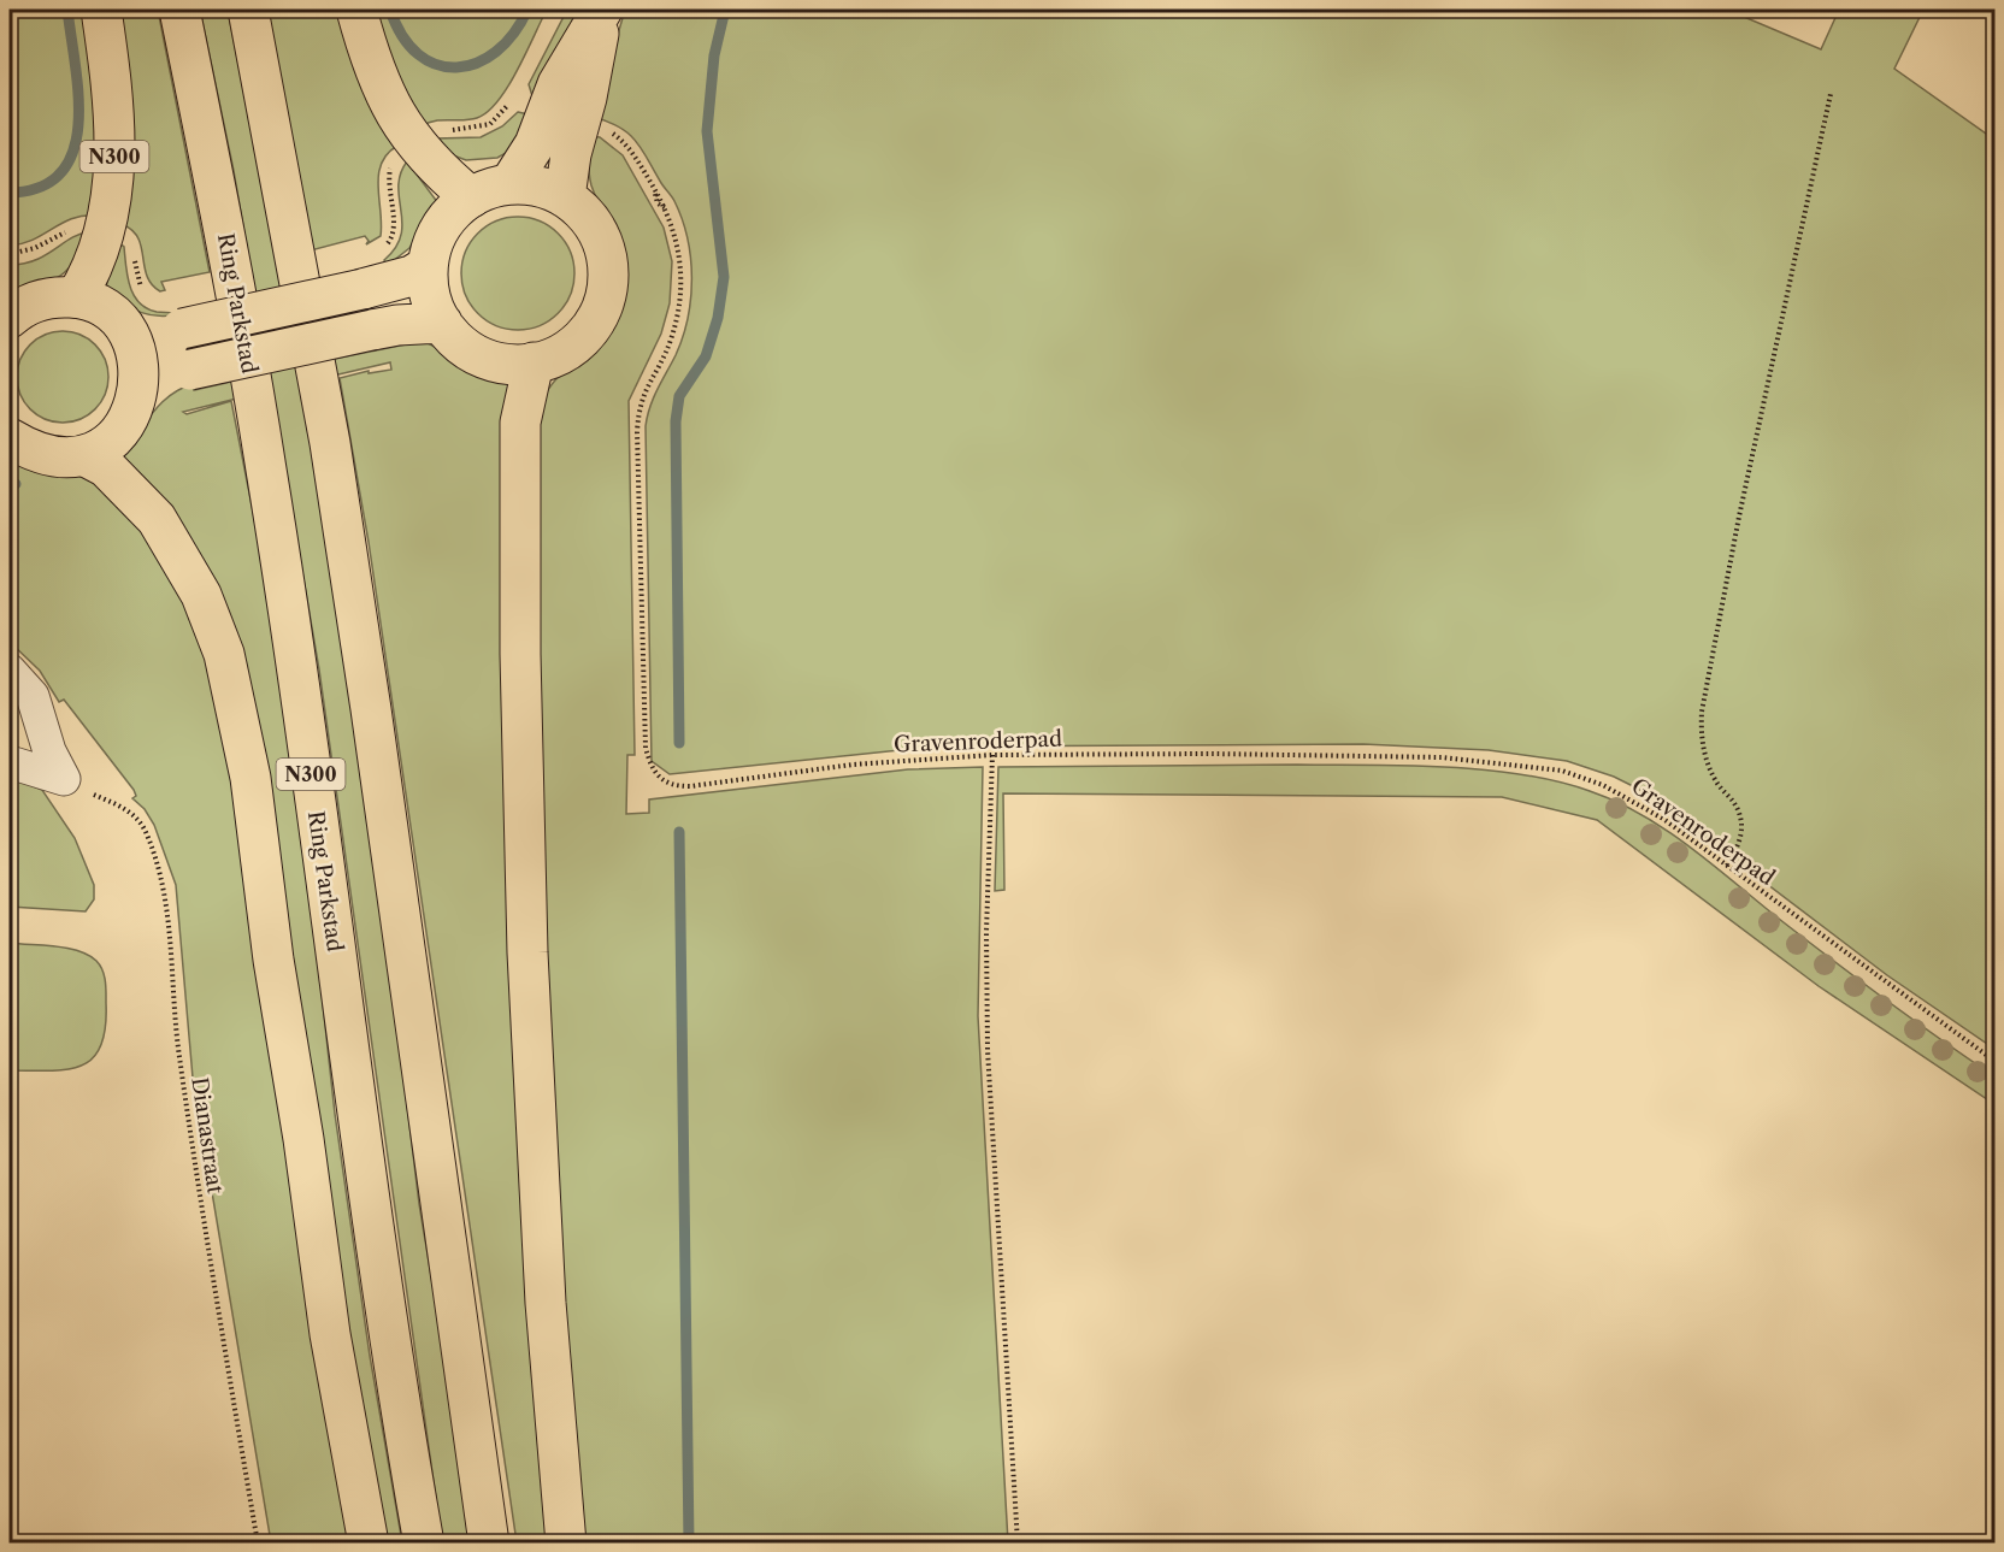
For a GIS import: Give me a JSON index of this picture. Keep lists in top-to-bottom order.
{
  "streets": {
    "main road": ["N300", "Ring Parkstad"],
    "path": ["Gravenroderpad", "Dianastraat"]
  }
}
